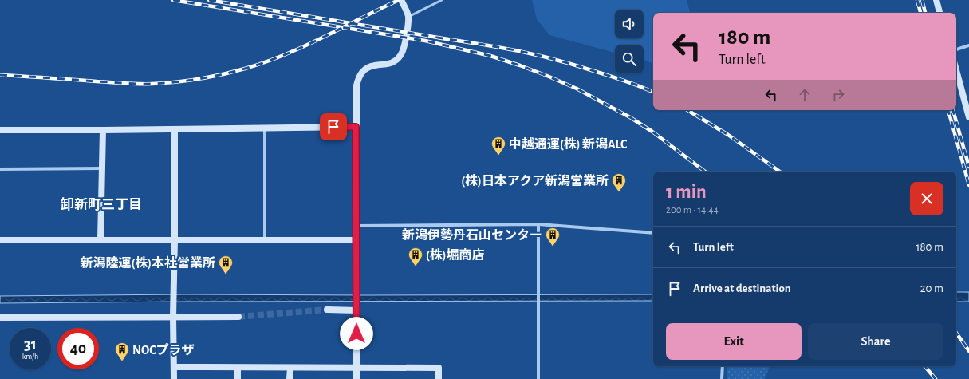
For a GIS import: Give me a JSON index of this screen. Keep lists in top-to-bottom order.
{
  "districts": ["卸新町三丁目"],
  "places": {
    "building": [
      "中越通運(株) 新潟ALC",
      "(株)日本アクア新潟営業所",
      "新潟伊勢丹石山センター",
      "(株)堀商店",
      "新潟陸運(株)本社営業所",
      "NOCプラザ"
    ]
  },
  "page": {
    "turn": ["180 m", "Turn left"],
    "heading": ["1 min", "200 m · 14:44"],
    "list": [
      {
        "name": "Turn left",
        "value": "180 m"
      },
      {
        "name": "Arrive at destination",
        "value": "20 m"
      }
    ],
    "buttons": ["Exit", "Share"],
    "speed": "31 km/h",
    "limit": "40"
  }
}
